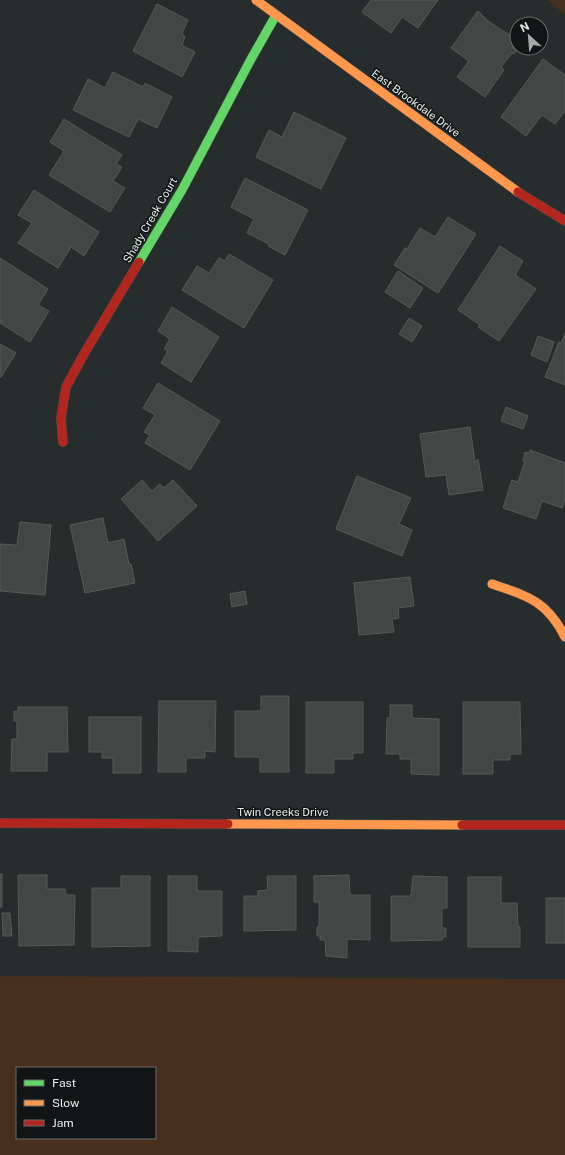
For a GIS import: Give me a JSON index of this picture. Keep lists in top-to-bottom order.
{
  "streets": {
    "street": ["East Brookdale Drive", "Shady Creek Court", "Twin Creeks Drive"]
  },
  "crossings": [
    ["East Brookdale Drive", "Shady Creek Court"]
  ],
  "legend": ["Fast", "Slow", "Jam"],
  "north": "top left"
}
